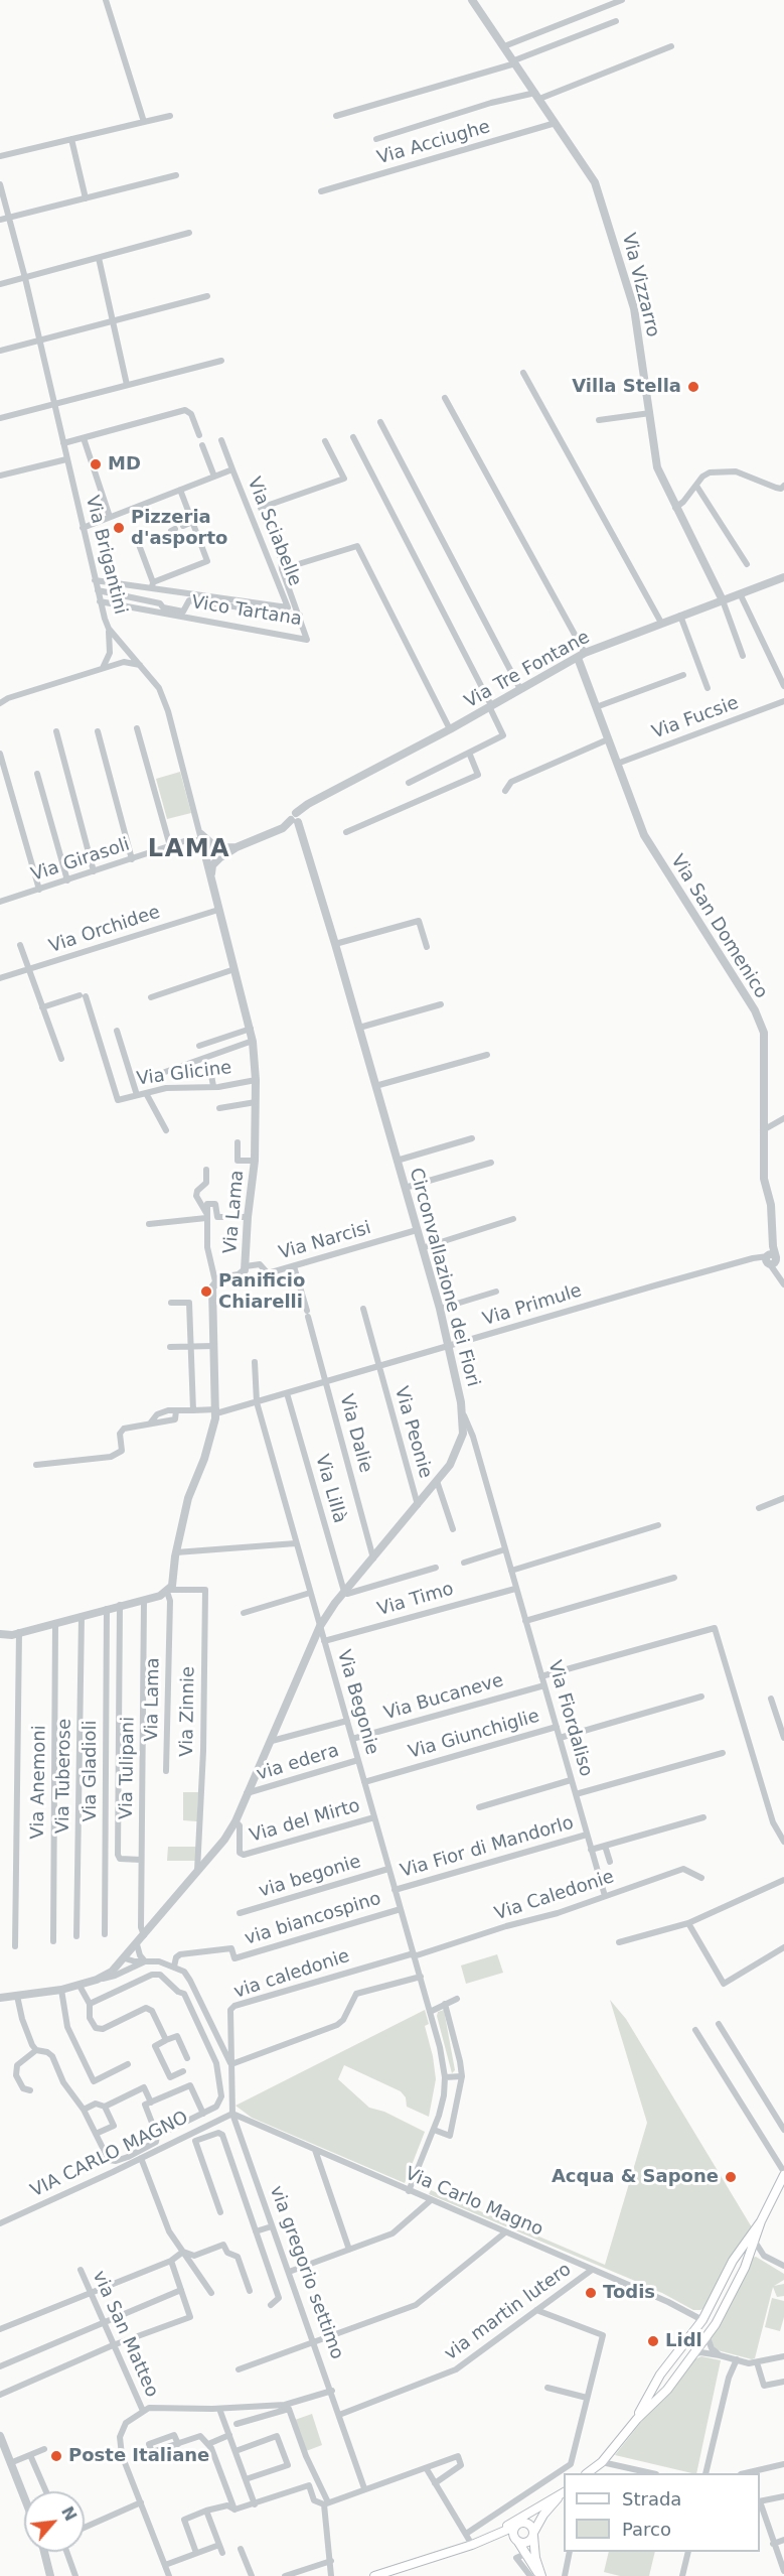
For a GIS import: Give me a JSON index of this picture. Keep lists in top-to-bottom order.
{
  "streets": {
    "street": [
      "Via Acciughe",
      "Via Vizzarro",
      "Via Sciabelle",
      "Via Brigantini",
      "Vico Tartana",
      "Via Tre Fontane",
      "Via Fucsie",
      "Via Girasoli",
      "Via San Domenico",
      "Via Orchidee",
      "Via Glicine",
      "Via Lama",
      "Via Narcisi",
      "Circonvallazione dei Fiori",
      "Via Primule",
      "Via Peonie",
      "Via Dalie",
      "Via Lillà",
      "Via Timo",
      "Via Bucaneve",
      "Via Begonie",
      "Via Zinnie",
      "Via Fiordaliso",
      "Via Giunchiglie",
      "via edera",
      "Via Tulipani",
      "Via Gladioli",
      "Via Tuberose",
      "Via Anemoni",
      "Via del Mirto",
      "Via Fior di Mandorlo",
      "via begonie",
      "Via Caledonie",
      "via biancospino",
      "via caledonie",
      "VIA CARLO MAGNO",
      "Via Carlo Magno",
      "via gregorio settimo",
      "via martin lutero",
      "via San Matteo"
    ]
  },
  "crossings": [
    ["Via Acciughe", "Via Vizzarro"],
    ["Via Vizzarro", "Via Tre Fontane"],
    ["Via Sciabelle", "Via Brigantini"],
    ["Via Sciabelle", "Vico Tartana"],
    ["Via Brigantini", "Vico Tartana"],
    ["Via Brigantini", "Via Tre Fontane"],
    ["Via Brigantini", "Via Girasoli"],
    ["Via Brigantini", "Via Lama"],
    ["Via Tre Fontane", "Via Girasoli"],
    ["Via Tre Fontane", "Via San Domenico"],
    ["Via Tre Fontane", "Via Lama"],
    ["Via Tre Fontane", "Circonvallazione dei Fiori"],
    ["Via Fucsie", "Via San Domenico"],
    ["Via Girasoli", "Via Lama"],
    ["Via San Domenico", "Via Primule"],
    ["Via Orchidee", "Via Lama"],
    ["Via Glicine", "Via Lama"],
    ["Via Lama", "Via Narcisi"],
    ["Via Lama", "Via Primule"],
    ["Via Lama", "Via Zinnie"],
    ["Via Narcisi", "Circonvallazione dei Fiori"],
    ["Via Narcisi", "Via Dalie"],
    ["Circonvallazione dei Fiori", "Via Primule"],
    ["Circonvallazione dei Fiori", "Via Peonie"],
    ["Circonvallazione dei Fiori", "Via Dalie"],
    ["Circonvallazione dei Fiori", "Via Lillà"],
    ["Circonvallazione dei Fiori", "Via Begonie"],
    ["Circonvallazione dei Fiori", "Via Zinnie"],
    ["Circonvallazione dei Fiori", "Via Fiordaliso"],
    ["Circonvallazione dei Fiori", "via edera"],
    ["Circonvallazione dei Fiori", "Via Tulipani"],
    ["Circonvallazione dei Fiori", "Via del Mirto"],
    ["Via Primule", "Via Peonie"],
    ["Via Primule", "Via Dalie"],
    ["Via Primule", "Via Lillà"],
    ["Via Primule", "Via Begonie"],
    ["Via Timo", "Via Begonie"],
    ["Via Timo", "Via Fiordaliso"],
    ["Via Bucaneve", "Via Begonie"],
    ["Via Bucaneve", "Via Fiordaliso"],
    ["Via Begonie", "Via Giunchiglie"],
    ["Via Begonie", "via edera"],
    ["Via Begonie", "Via del Mirto"],
    ["Via Begonie", "Via Fior di Mandorlo"],
    ["Via Begonie", "via begonie"],
    ["Via Begonie", "Via Caledonie"],
    ["Via Begonie", "via biancospino"],
    ["Via Begonie", "via caledonie"],
    ["Via Fiordaliso", "Via Giunchiglie"],
    ["Via Fiordaliso", "Via Fior di Mandorlo"],
    ["Via Fiordaliso", "Via Caledonie"],
    ["Via Caledonie", "via caledonie"],
    ["via caledonie", "via gregorio settimo"],
    ["VIA CARLO MAGNO", "Via Carlo Magno"],
    ["VIA CARLO MAGNO", "via gregorio settimo"],
    ["Via Carlo Magno", "via gregorio settimo"],
    ["Via Carlo Magno", "via martin lutero"],
    ["via gregorio settimo", "via martin lutero"]
  ],
  "districts": ["LAMA"],
  "places": [
    "Villa Stella",
    "MD",
    "Pizzeria d'asporto",
    "Panificio Chiarelli",
    "Acqua & Sapone",
    "Todis",
    "Lidl",
    "Poste Italiane"
  ],
  "legend": ["Strada", "Parco"],
  "north": "top right"
}
